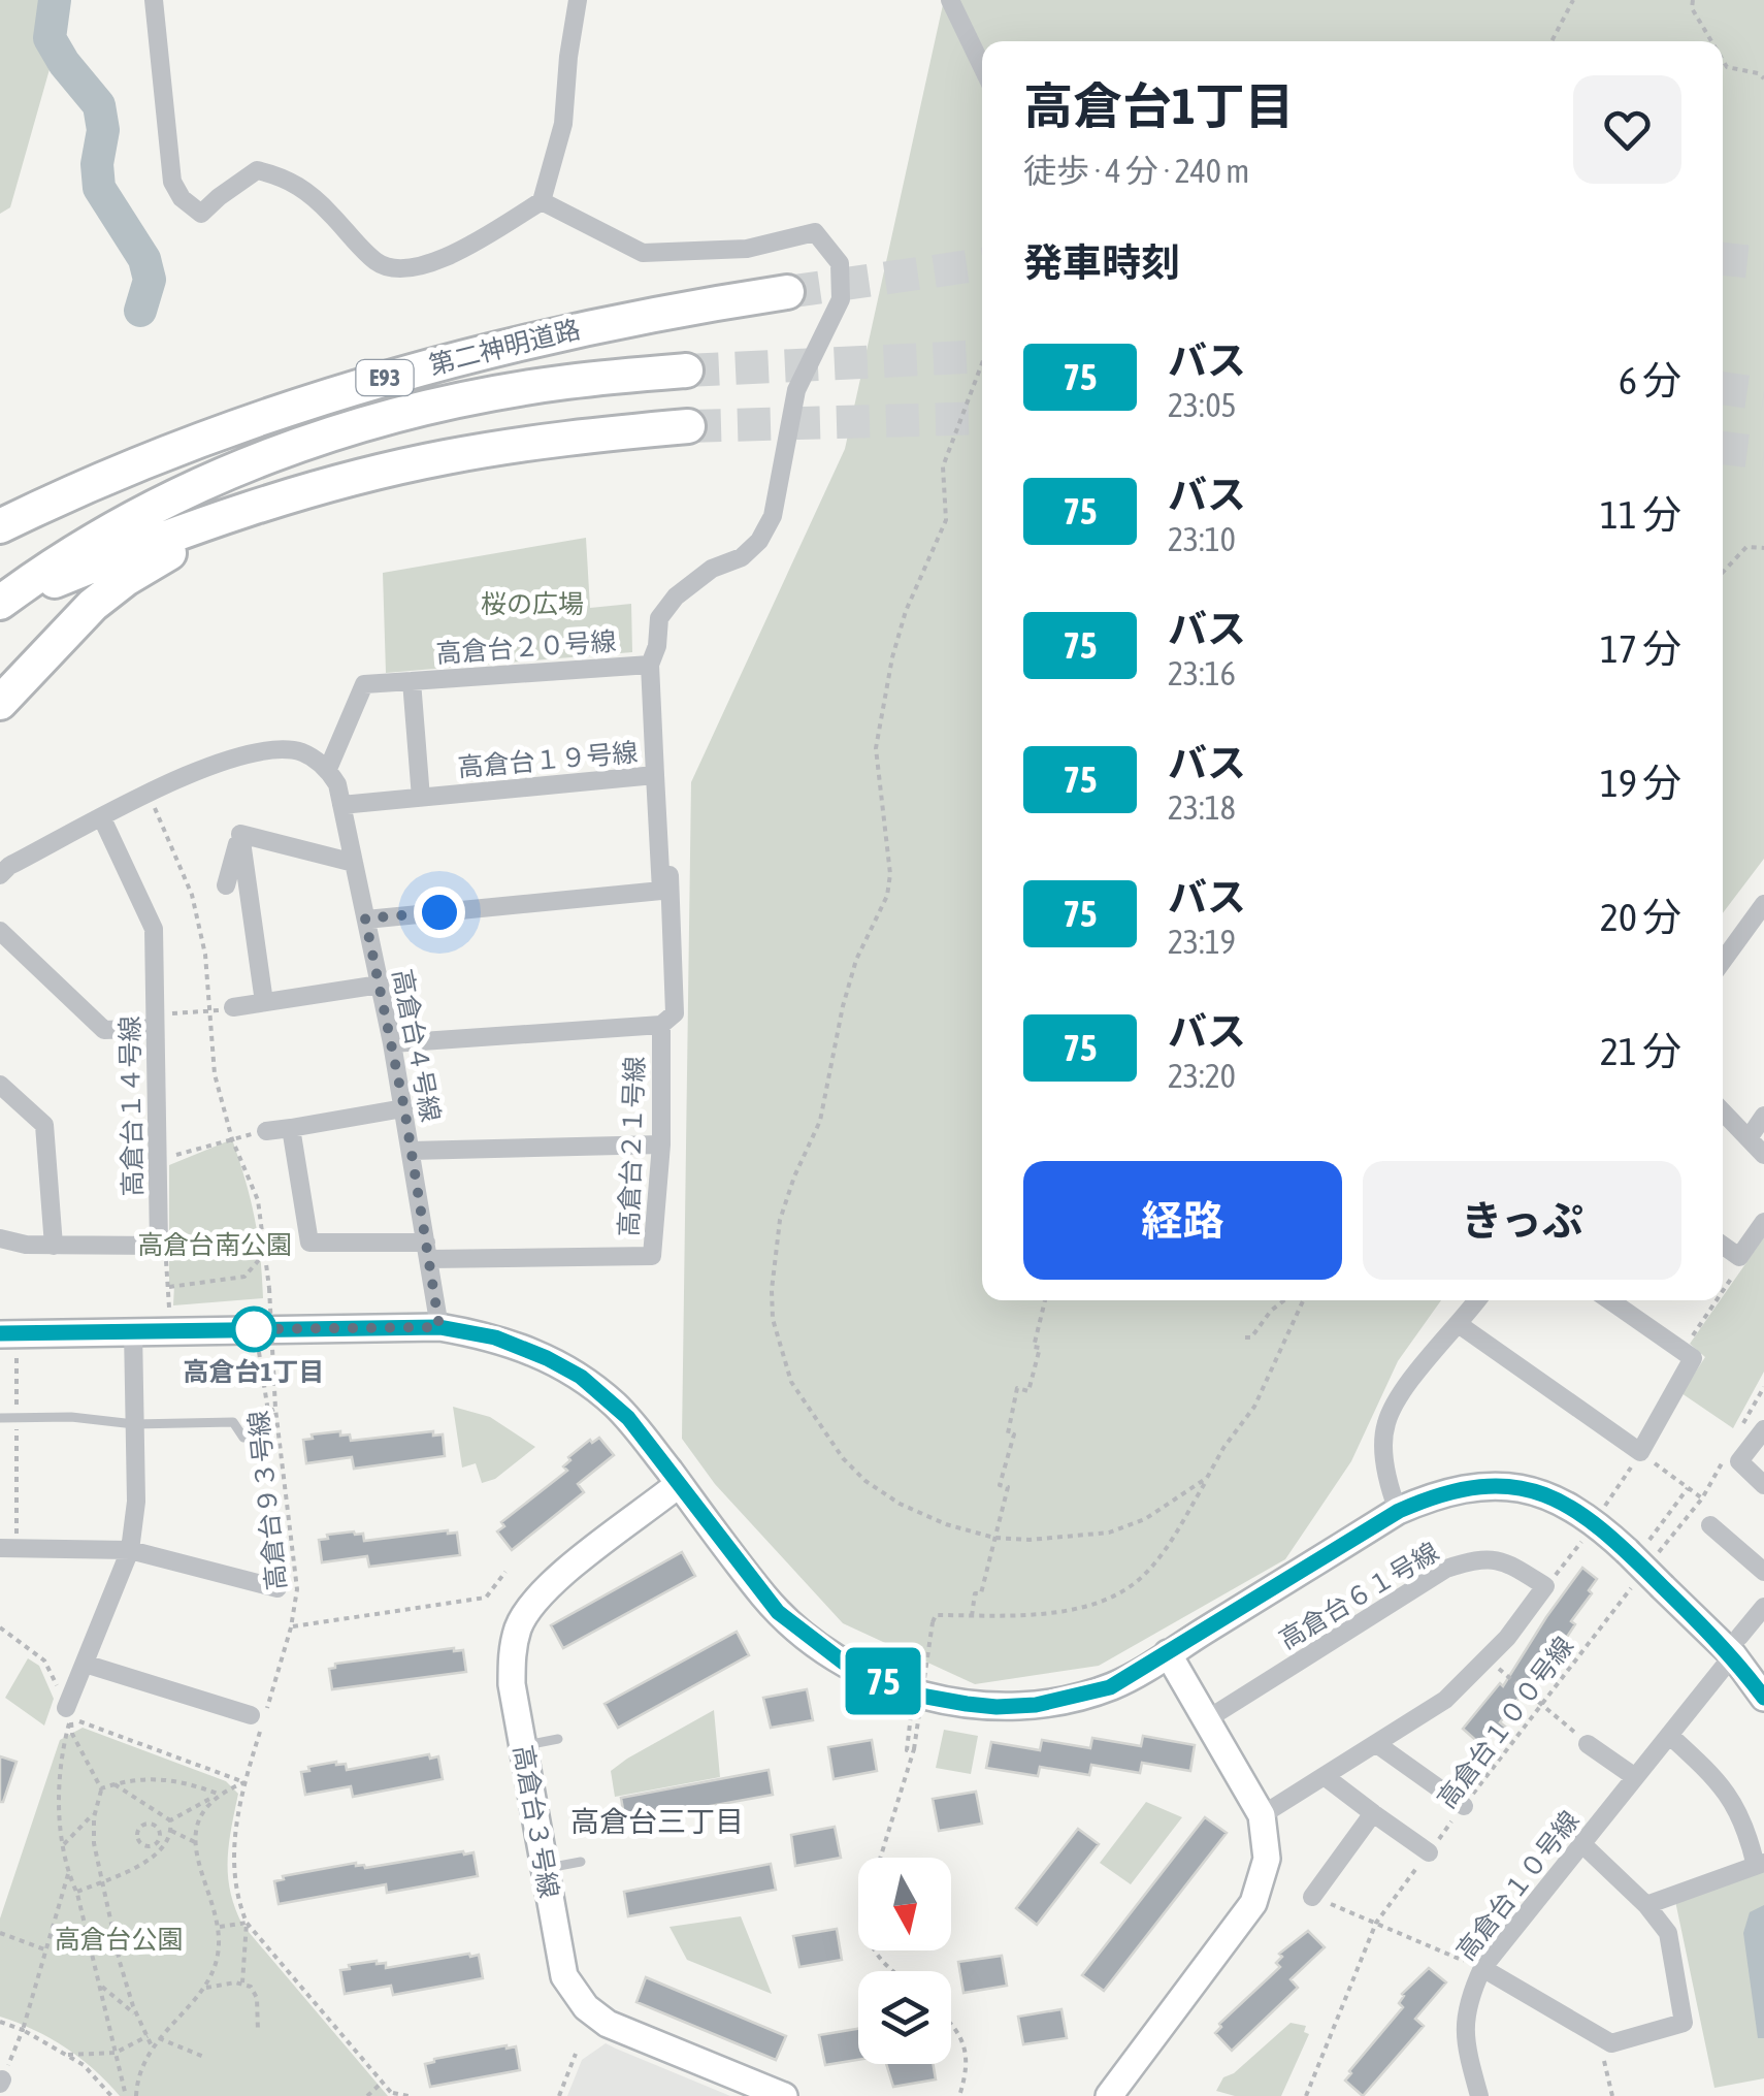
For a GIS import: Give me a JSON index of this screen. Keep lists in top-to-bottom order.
{
  "streets": {
    "highway": ["第二神明道路", "E93"],
    "street": [
      "高倉台２０号線",
      "高倉台１９号線",
      "高倉台４号線",
      "高倉台１４号線",
      "高倉台２１号線",
      "高倉台６１号線",
      "高倉台３号線",
      "高倉台１０号線"
    ],
    "path": ["高倉台９３号線", "高倉台１００号線"]
  },
  "crossings": [
    ["高倉台２０号線", "高倉台１９号線"],
    ["高倉台１９号線", "高倉台４号線"],
    ["高倉台４号線", "高倉台２１号線"]
  ],
  "districts": ["高倉台三丁目"],
  "parks": ["桜の広場", "高倉台南公園", "高倉台公園"],
  "places": ["高倉台1丁目"],
  "lines": ["bus line 75"],
  "north": "bottom",
  "page": {
    "on_map": "75",
    "heading": [
      ["高倉台1丁目", "徒歩 · 4 分 · 240 m"],
      "発車時刻"
    ],
    "list": [
      {
        "mark": "75",
        "name": "バス",
        "note": "23:05",
        "value": "6 分"
      },
      {
        "mark": "75",
        "name": "バス",
        "note": "23:10",
        "value": "11 分"
      },
      {
        "mark": "75",
        "name": "バス",
        "note": "23:16",
        "value": "17 分"
      },
      {
        "mark": "75",
        "name": "バス",
        "note": "23:18",
        "value": "19 分"
      },
      {
        "mark": "75",
        "name": "バス",
        "note": "23:19",
        "value": "20 分"
      },
      {
        "mark": "75",
        "name": "バス",
        "note": "23:20",
        "value": "21 分"
      }
    ],
    "buttons": ["経路", "きっぷ"]
  }
}
